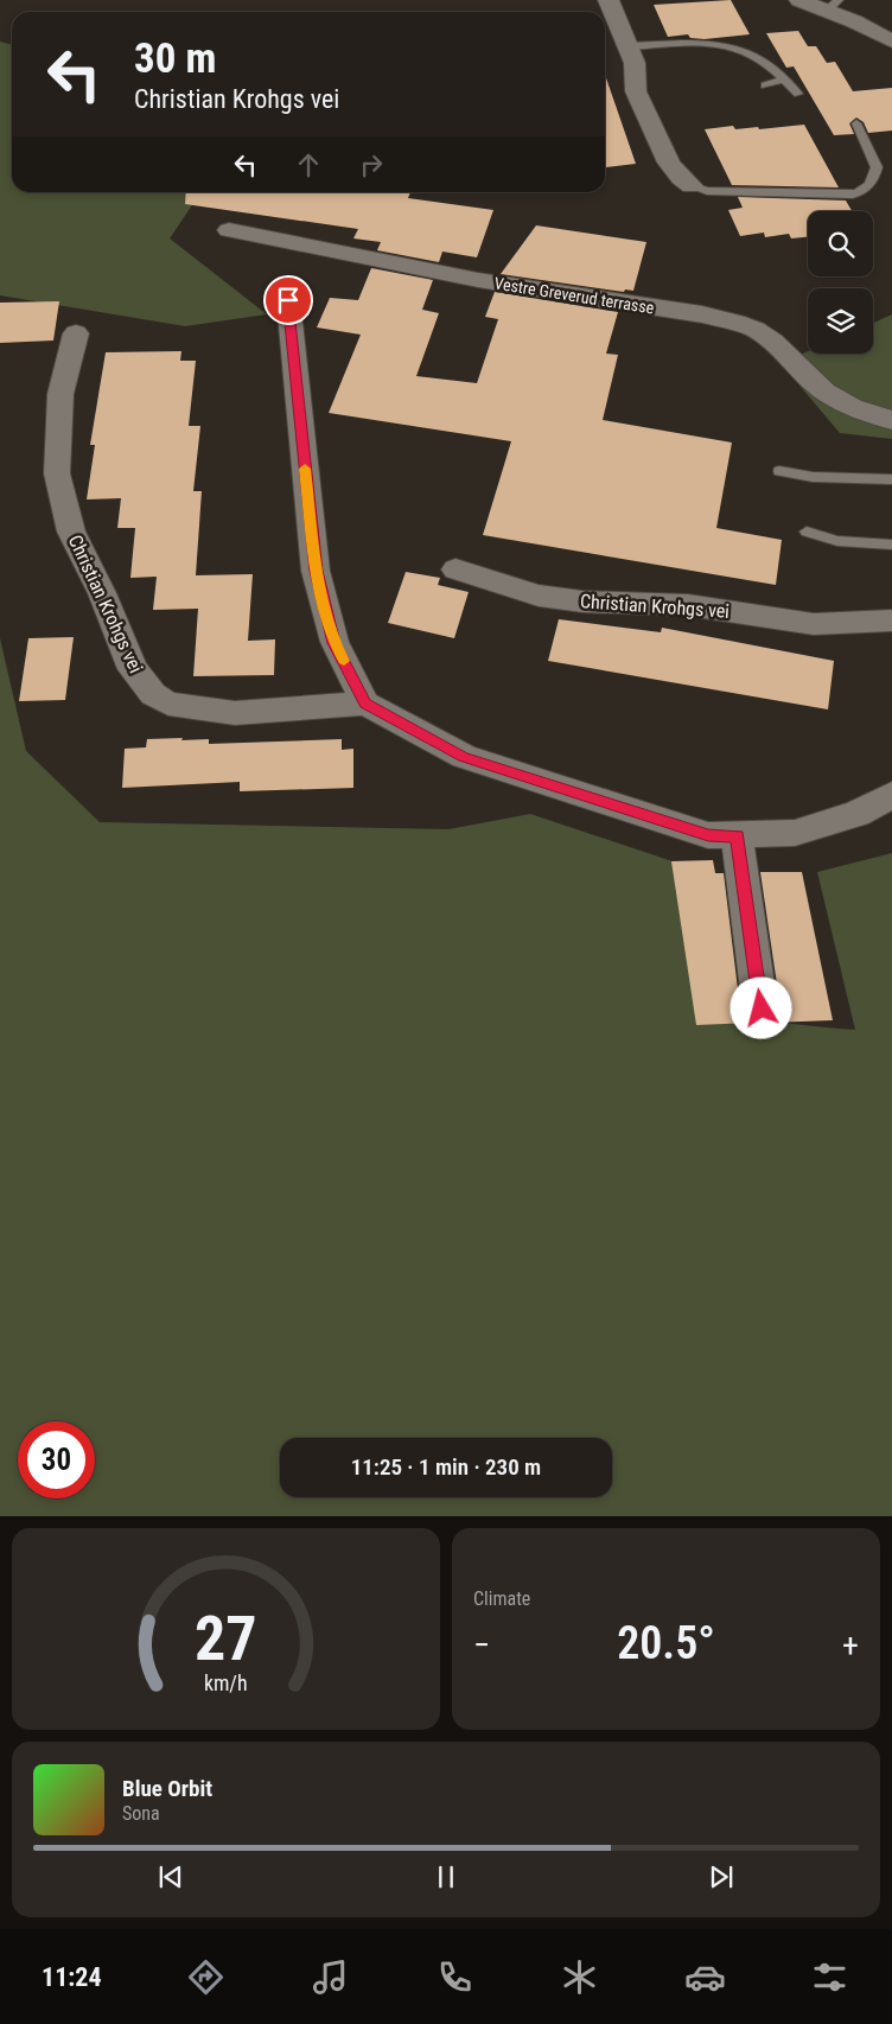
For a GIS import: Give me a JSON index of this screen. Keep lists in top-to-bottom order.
{
  "streets": {
    "street": ["Vestre Greverud terrasse", "Christian Krohgs vei"]
  },
  "page": {
    "turn": ["30 m", "Christian Krohgs vei"],
    "limit": "30",
    "trip": "11:25 · 1 min · 230 m",
    "tile": "Climate",
    "heat": ["−", "20.5°", "+"],
    "song": ["Blue Orbit", "Sona"],
    "tabs": "11:24",
    "gauge": ["27", "km/h"]
  }
}
